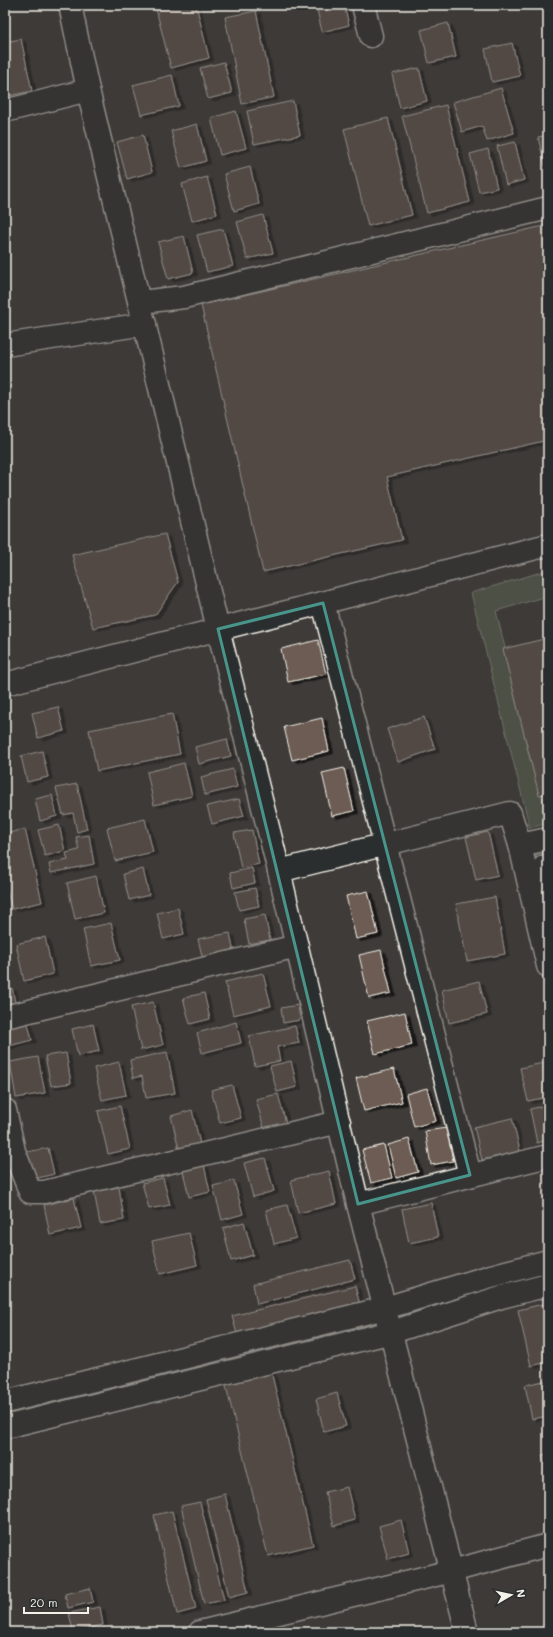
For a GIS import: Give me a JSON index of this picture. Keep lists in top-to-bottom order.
{
  "scale_bar": "20 m",
  "north": "right"
}
